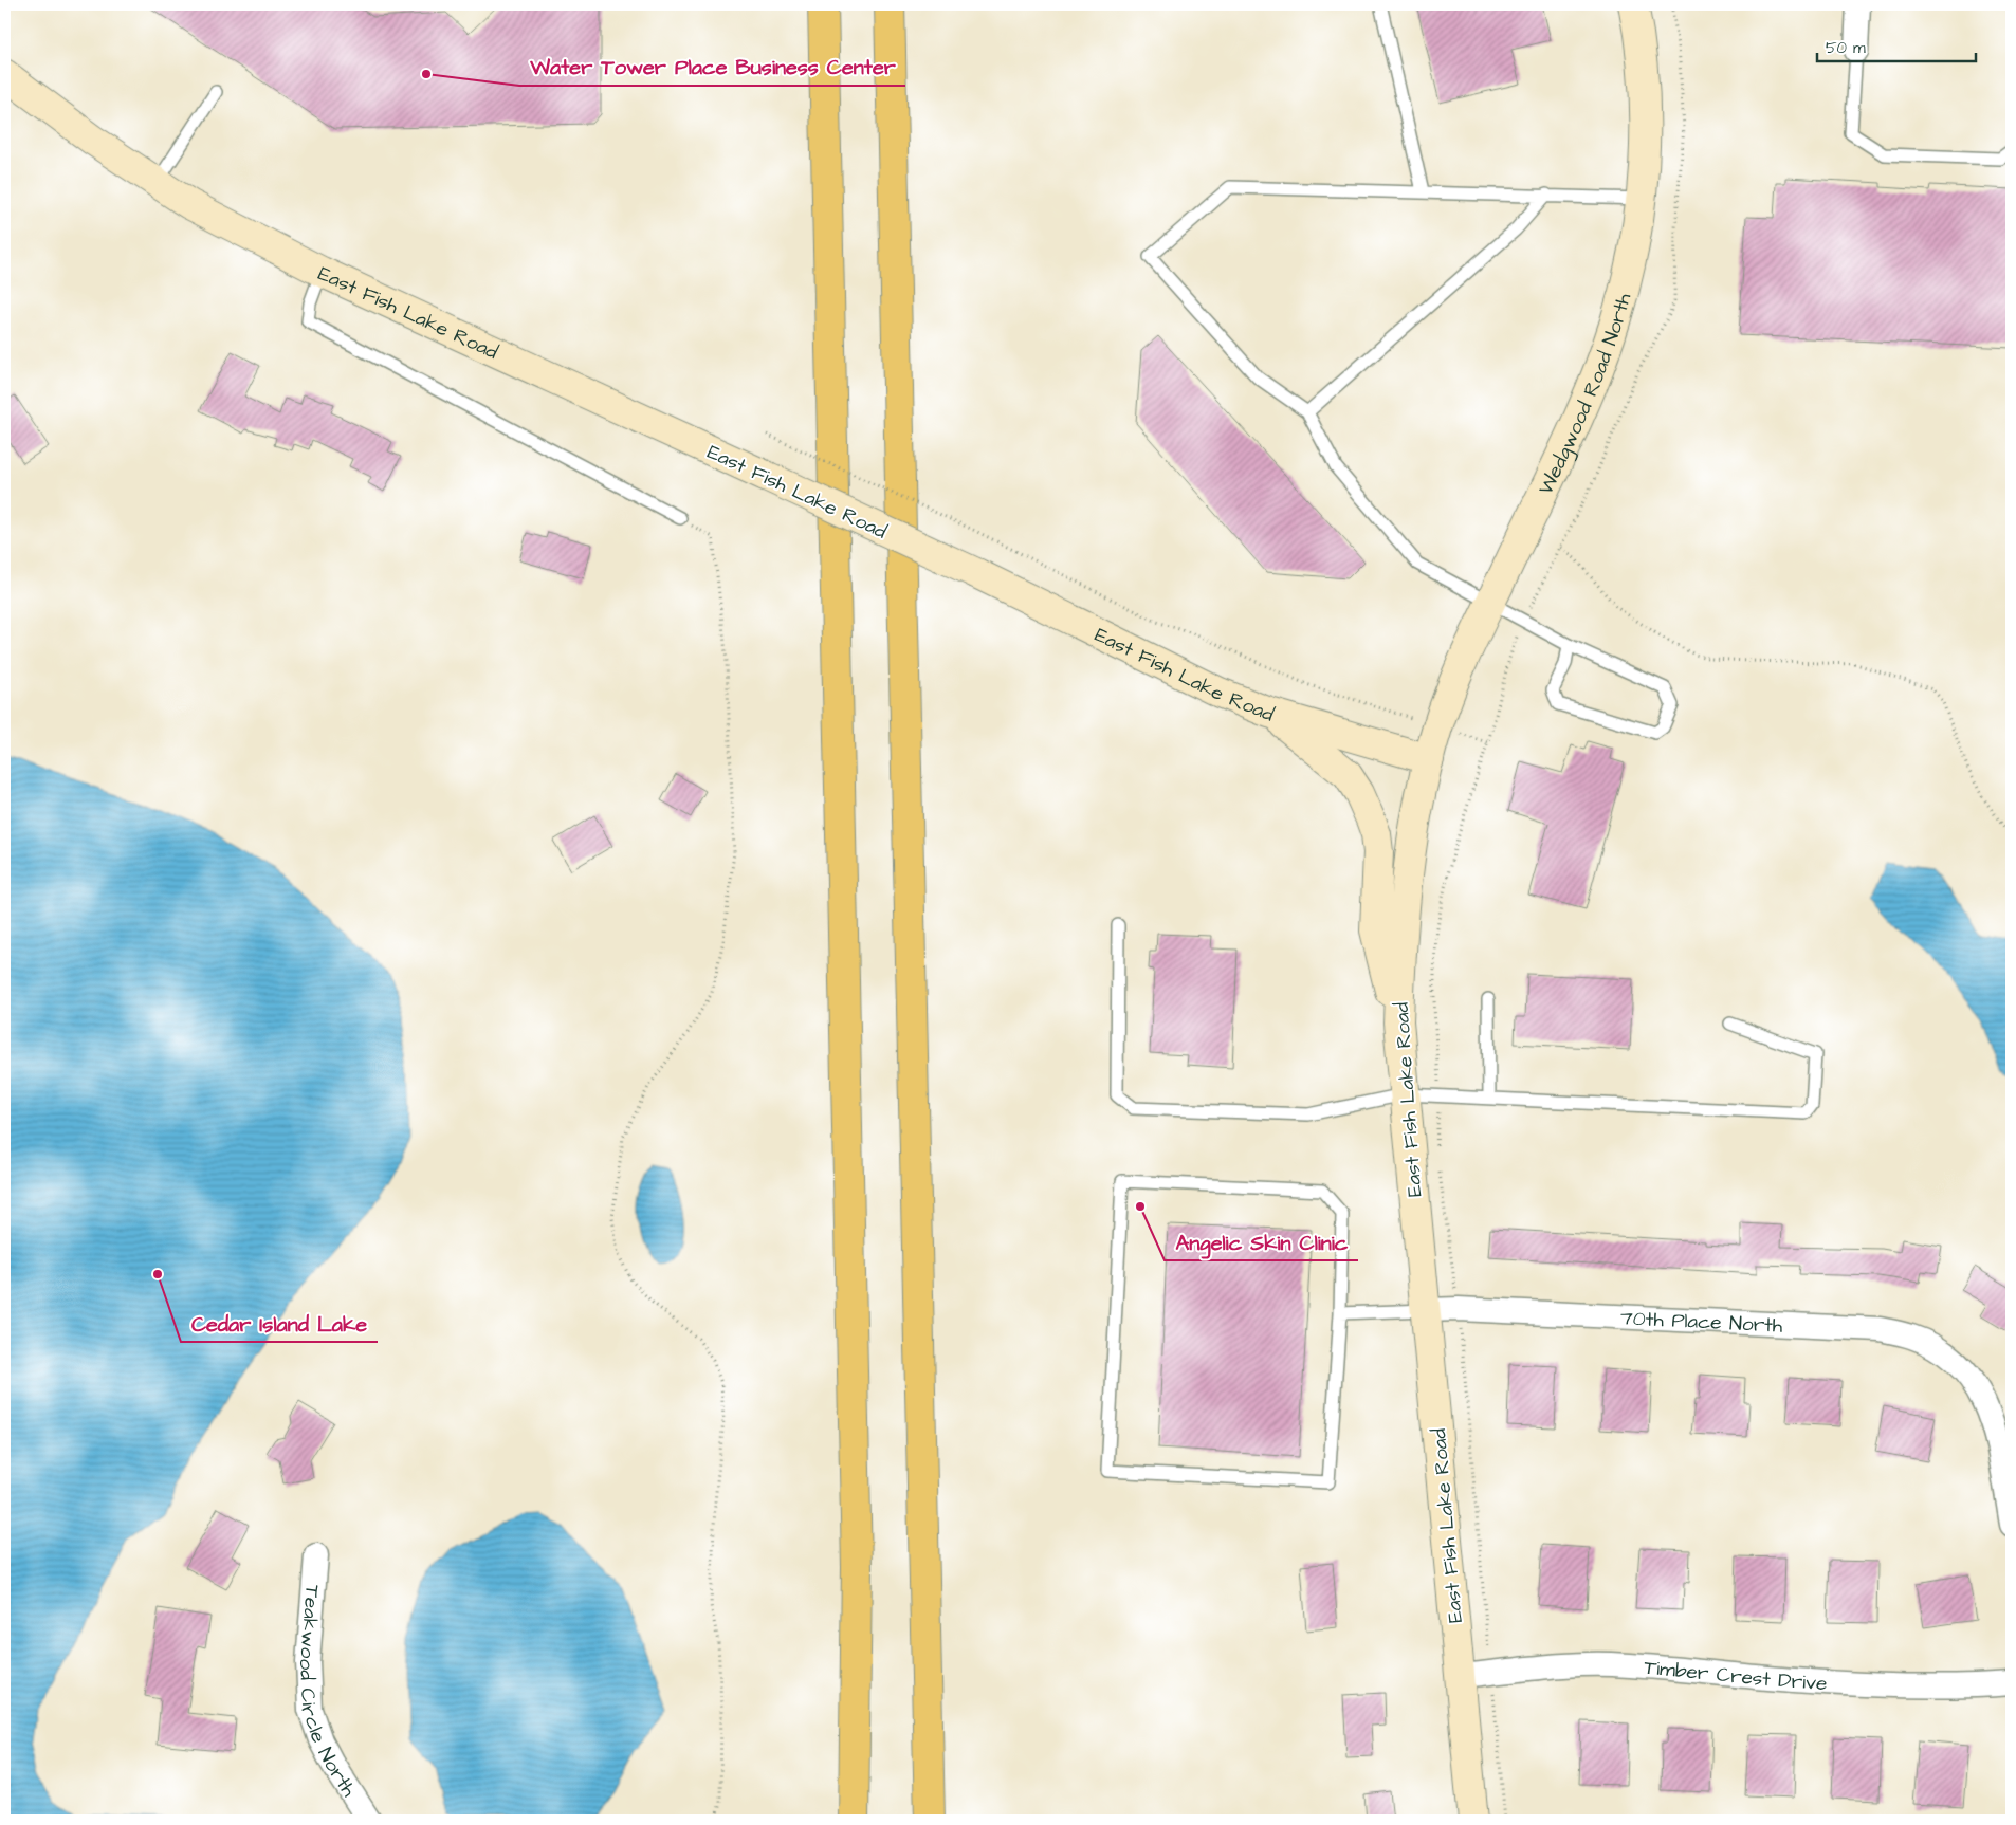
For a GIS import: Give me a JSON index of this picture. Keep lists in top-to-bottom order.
{
  "streets": {
    "street": [
      "East Fish Lake Road",
      "Wedgwood Road North",
      "70th Place North",
      "Timber Crest Drive",
      "Teakwood Circle North"
    ]
  },
  "crossings": [
    ["East Fish Lake Road", "Wedgwood Road North"],
    ["East Fish Lake Road", "70th Place North"],
    ["East Fish Lake Road", "Timber Crest Drive"]
  ],
  "places": ["Water Tower Place Business Center", "Angelic Skin Clinic", "Cedar Island Lake"],
  "scale_bar": "50 m"
}
